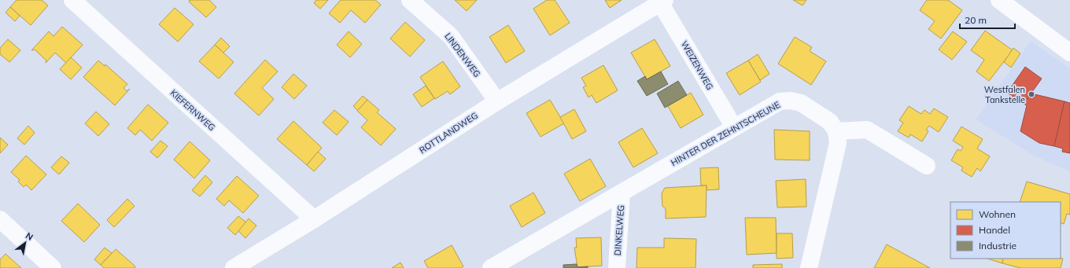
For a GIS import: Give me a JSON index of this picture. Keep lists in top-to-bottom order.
{
  "streets": {
    "street": [
      "LINDENWEG",
      "WEIZENWEG",
      "KIEFERNWEG",
      "ROTTLANDWEG",
      "HINTER DER ZEHNTSCHEUNE",
      "DINKELWEG"
    ]
  },
  "crossings": [
    ["LINDENWEG", "ROTTLANDWEG"],
    ["WEIZENWEG", "ROTTLANDWEG"],
    ["WEIZENWEG", "HINTER DER ZEHNTSCHEUNE"],
    ["KIEFERNWEG", "ROTTLANDWEG"],
    ["HINTER DER ZEHNTSCHEUNE", "DINKELWEG"]
  ],
  "places": ["Westfalen Tankstelle"],
  "legend": ["Wohnen", "Handel", "Industrie"],
  "scale_bar": "20 m",
  "north": "top right"
}
